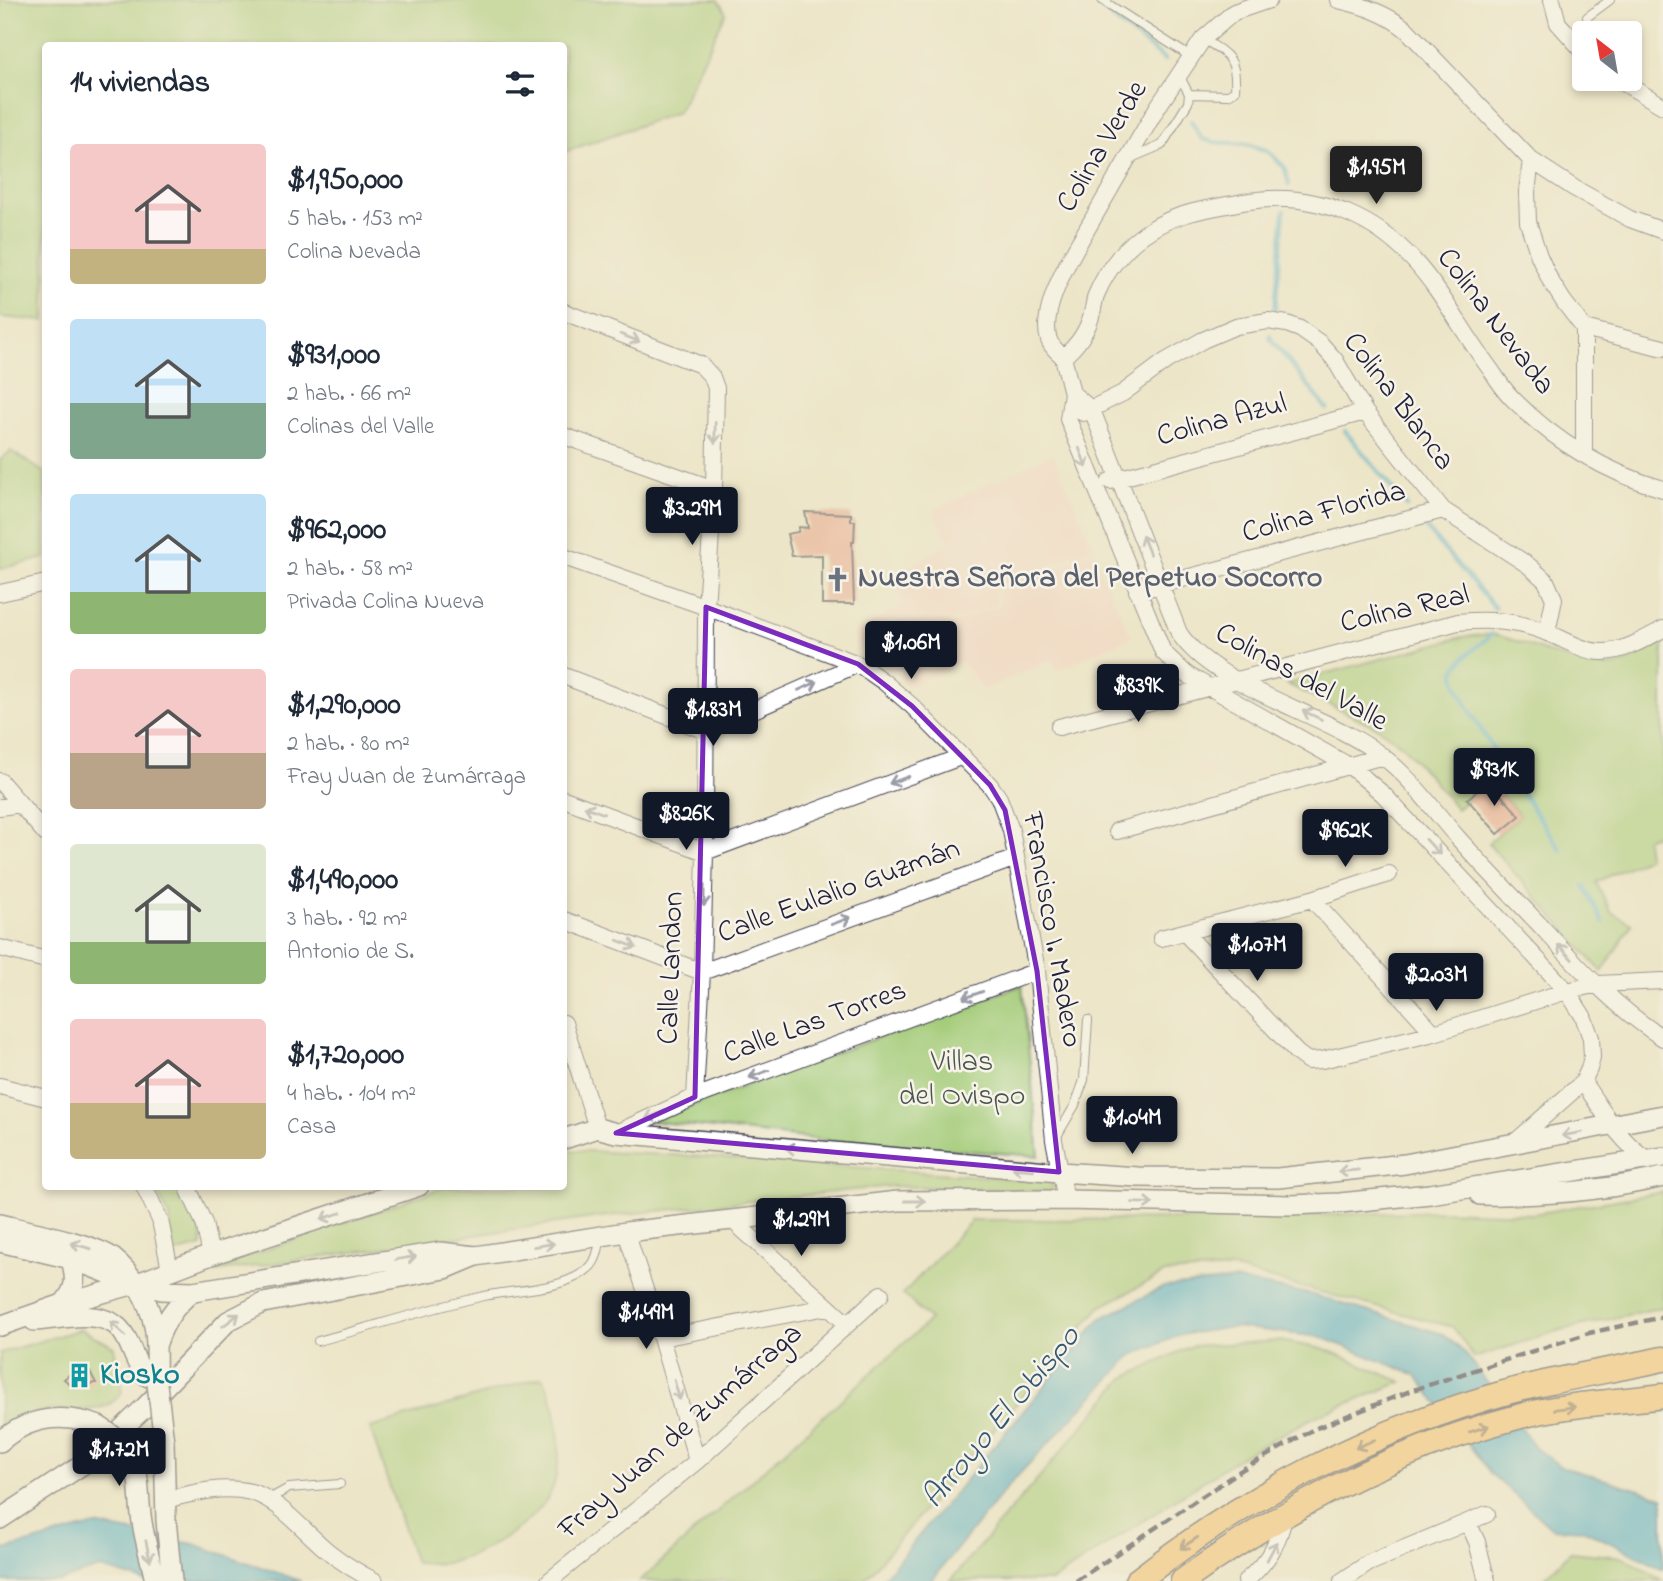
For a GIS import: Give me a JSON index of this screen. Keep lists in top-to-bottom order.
{
  "streets": {
    "street": [
      "Colina Verde",
      "Colina Nevada",
      "Colina Blanca",
      "Colina Azul",
      "Colina Florida",
      "Colina Real",
      "Colinas del Valle",
      "Calle Eulalio Guzmán",
      "Francisco I. Madero",
      "Calle Landon",
      "Calle Las Torres",
      "Fray Juan de Zumárraga"
    ]
  },
  "crossings": [
    ["Colina Verde", "Colina Nevada"],
    ["Colina Verde", "Colinas del Valle"],
    ["Colina Blanca", "Colina Azul"],
    ["Colina Blanca", "Colina Florida"],
    ["Colina Blanca", "Colina Real"],
    ["Colina Blanca", "Colinas del Valle"],
    ["Colina Azul", "Colinas del Valle"],
    ["Colina Florida", "Colinas del Valle"],
    ["Colina Real", "Colinas del Valle"],
    ["Calle Eulalio Guzmán", "Francisco I. Madero"],
    ["Calle Eulalio Guzmán", "Calle Landon"],
    ["Francisco I. Madero", "Calle Landon"],
    ["Francisco I. Madero", "Calle Las Torres"],
    ["Calle Landon", "Calle Las Torres"]
  ],
  "one_way": ["Calle Landon"],
  "water": ["Arroyo El Obispo"],
  "parks": ["Villas del Ovispo"],
  "places": {
    "church": ["Nuestra Señora del Perpetuo Socorro"],
    "building": ["Kiosko"]
  },
  "north": "top left",
  "page": {
    "heading": "14 viviendas",
    "list": [
      {
        "name": "$1,950,000",
        "note": "5 hab. · 153 m² · Colina Nevada"
      },
      {
        "name": "$931,000",
        "note": "2 hab. · 66 m² · Colinas del Valle"
      },
      {
        "name": "$962,000",
        "note": "2 hab. · 58 m² · Privada Colina Nueva"
      },
      {
        "name": "$1,290,000",
        "note": "2 hab. · 80 m² · Fray Juan de Zumárraga"
      },
      {
        "name": "$1,490,000",
        "note": "3 hab. · 92 m² · Antonio de S."
      },
      {
        "name": "$1,720,000",
        "note": "4 hab. · 104 m² · Casa"
      }
    ],
    "price": [
      "$1.95M",
      "$3.29M",
      "$1.06M",
      "$839K",
      "$1.83M",
      "$931K",
      "$826K",
      "$962K",
      "$1.07M",
      "$2.03M",
      "$1.04M",
      "$1.29M",
      "$1.49M",
      "$1.72M"
    ]
  }
}
